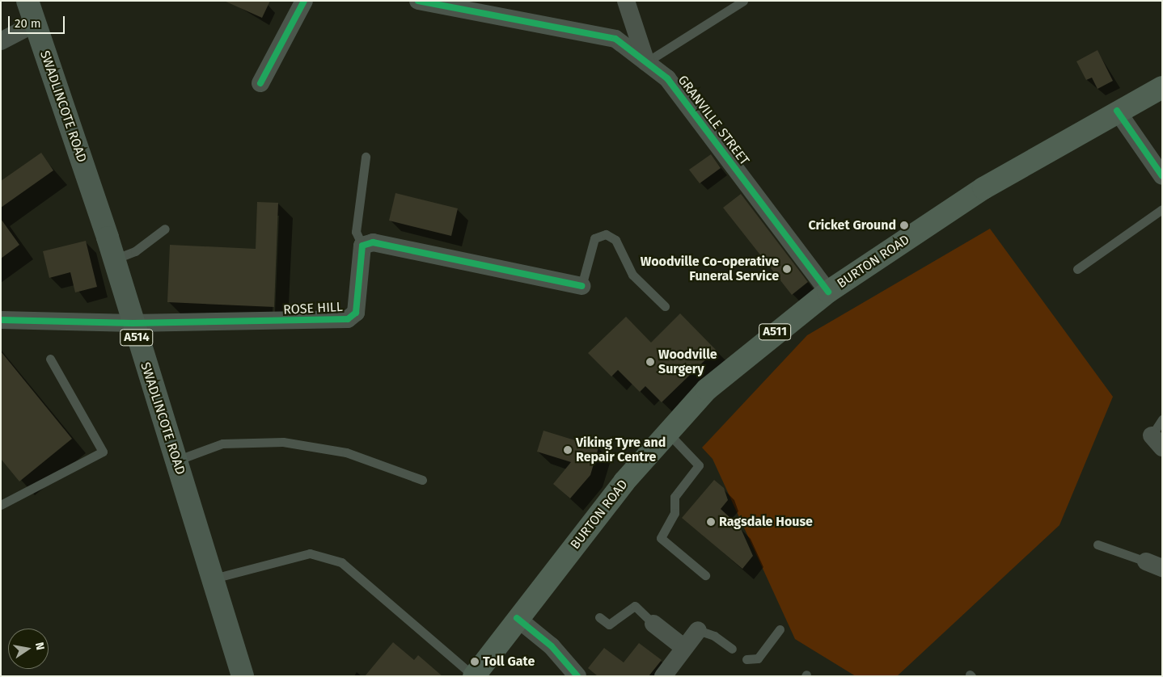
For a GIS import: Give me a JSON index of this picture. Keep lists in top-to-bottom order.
{
  "streets": {
    "highway": ["BURTON ROAD", "A511"],
    "main road": ["SWADLINCOTE ROAD", "A514"],
    "street": ["GRANVILLE STREET", "ROSE HILL"]
  },
  "crossings": [
    ["SWADLINCOTE ROAD", "ROSE HILL"],
    ["GRANVILLE STREET", "BURTON ROAD"]
  ],
  "places": [
    "Cricket Ground",
    "Woodville Co-operative Funeral Service",
    "Woodville Surgery",
    "Viking Tyre and Repair Centre",
    "Ragsdale House",
    "Toll Gate"
  ],
  "scale_bar": "20 m",
  "north": "right"
}
